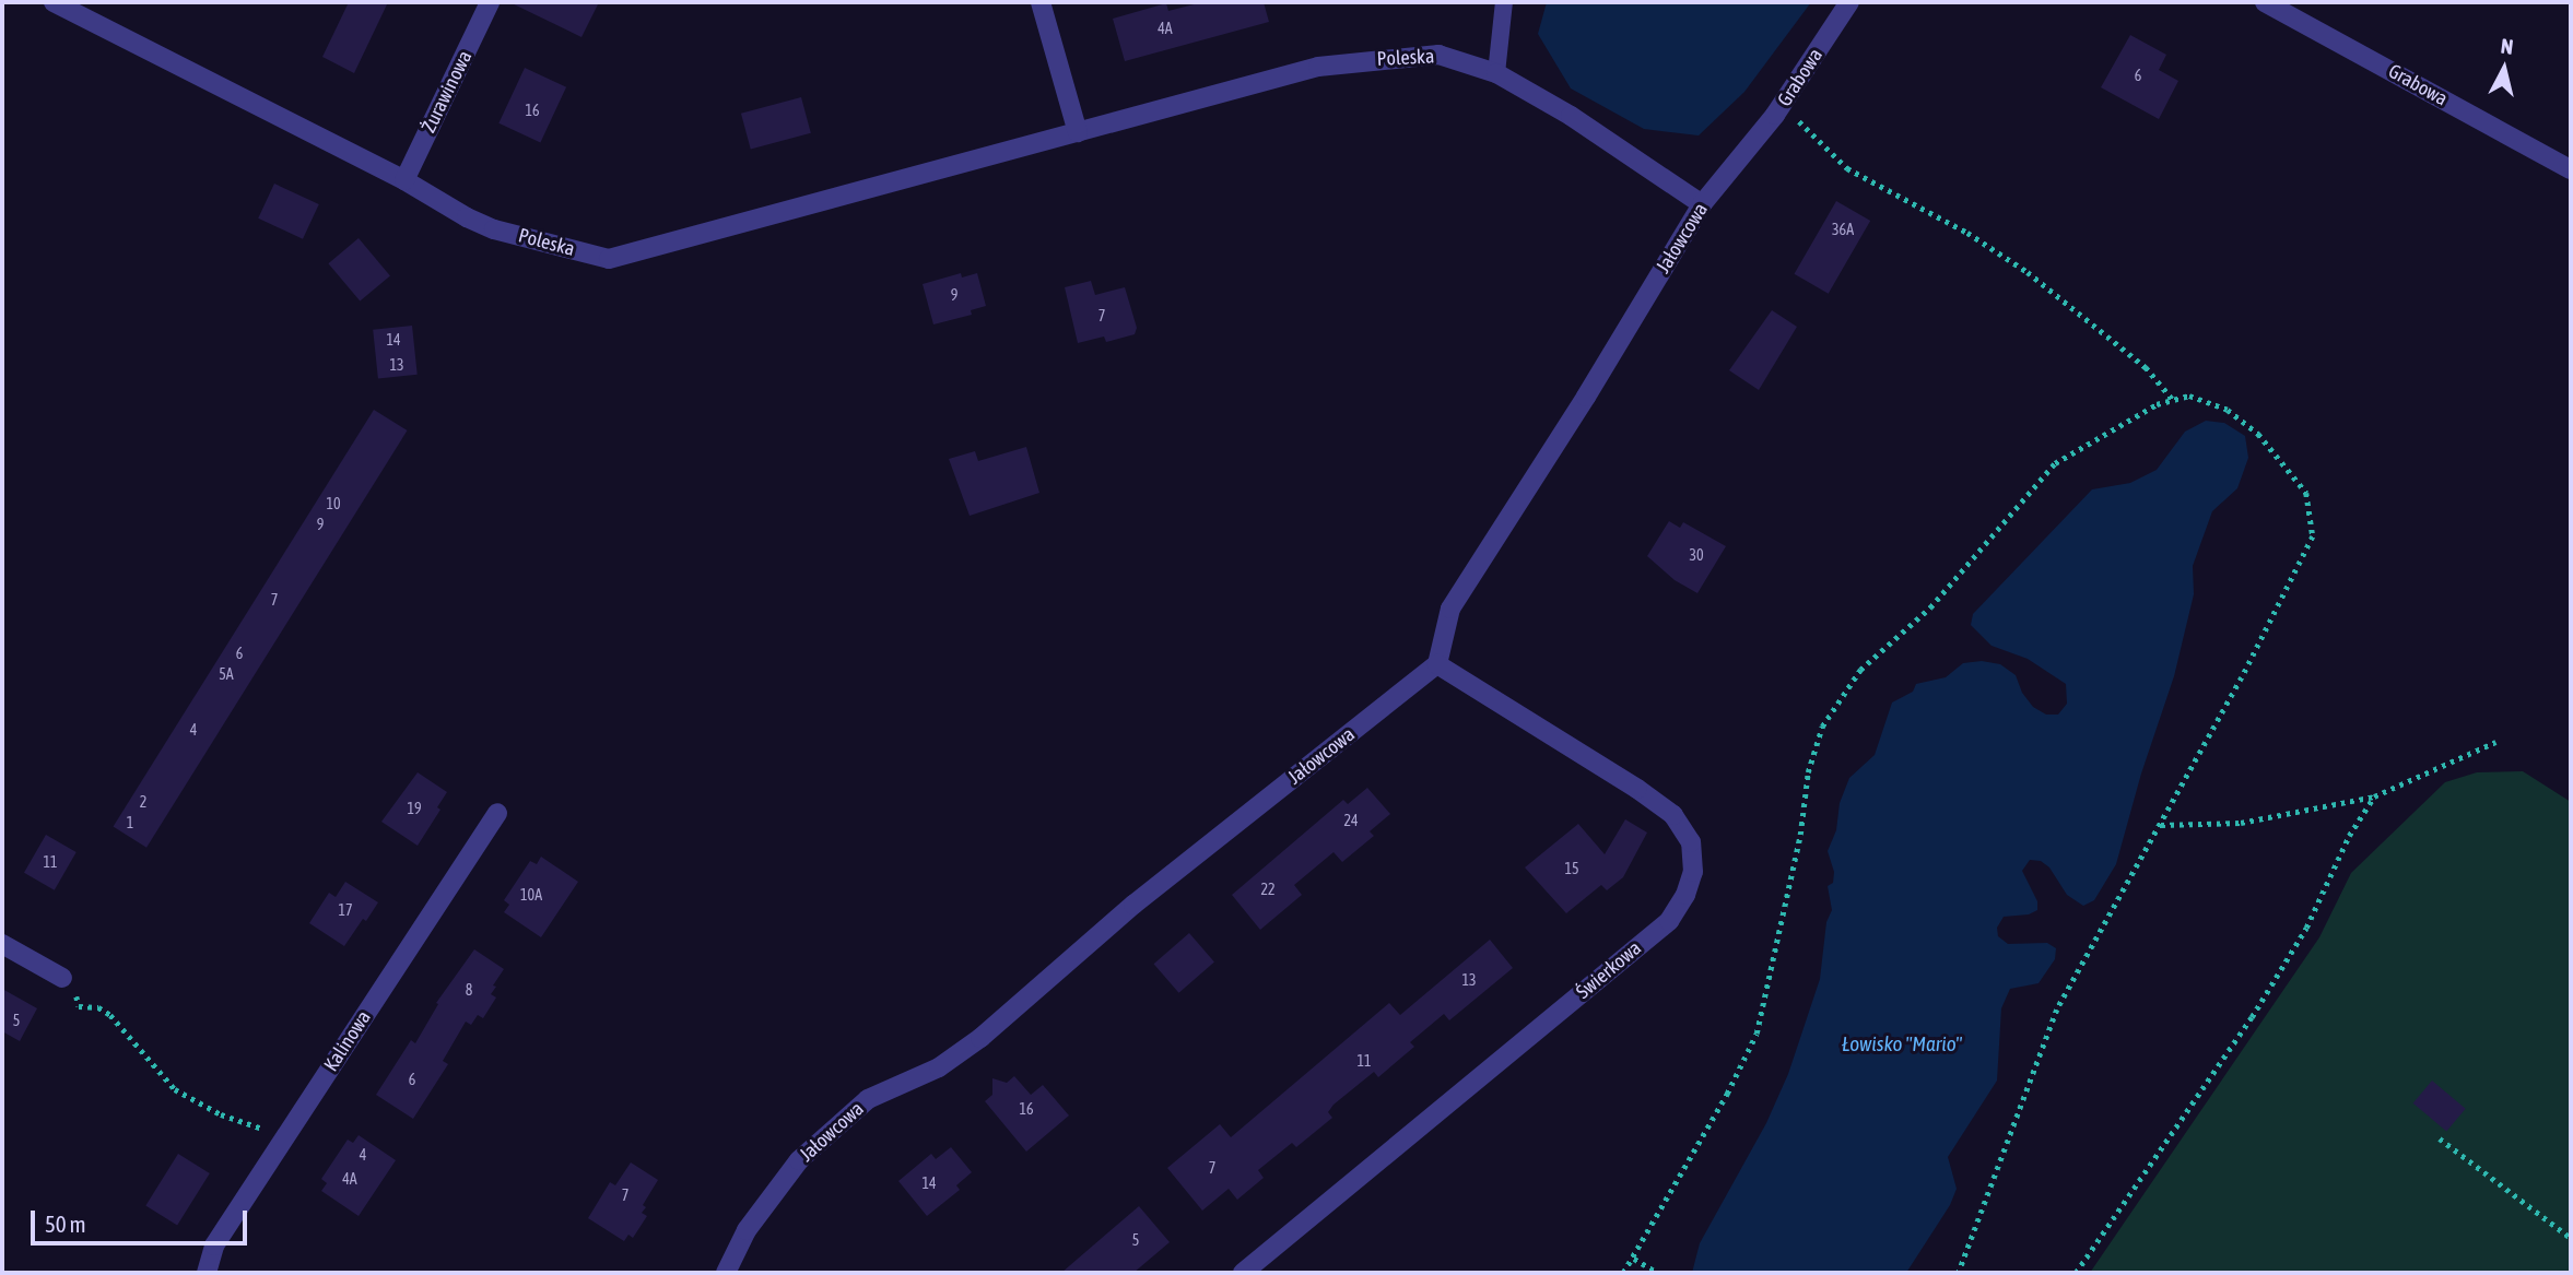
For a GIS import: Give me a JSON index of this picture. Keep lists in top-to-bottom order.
{
  "streets": {
    "street": [
      "Poleska",
      "Grabowa",
      "Żurawinowa",
      "Jałowcowa",
      "Świerkowa",
      "Kalinowa"
    ]
  },
  "crossings": [
    ["Poleska", "Żurawinowa"],
    ["Poleska", "Jałowcowa"],
    ["Grabowa", "Jałowcowa"],
    ["Jałowcowa", "Świerkowa"]
  ],
  "water": ["Łowisko \"Mario\""],
  "house_numbers": [
    "4A",
    "6",
    "16",
    "36A",
    "9",
    "7",
    "14",
    "13",
    "10",
    "9",
    "30",
    "7",
    "6",
    "5A",
    "4",
    "2",
    "19",
    "24",
    "1",
    "11",
    "15",
    "22",
    "10A",
    "17",
    "13",
    "8",
    "5",
    "11",
    "6",
    "16",
    "4",
    "7",
    "4A",
    "14",
    "7",
    "5"
  ],
  "scale_bar": "50 m",
  "north": "top"
}
